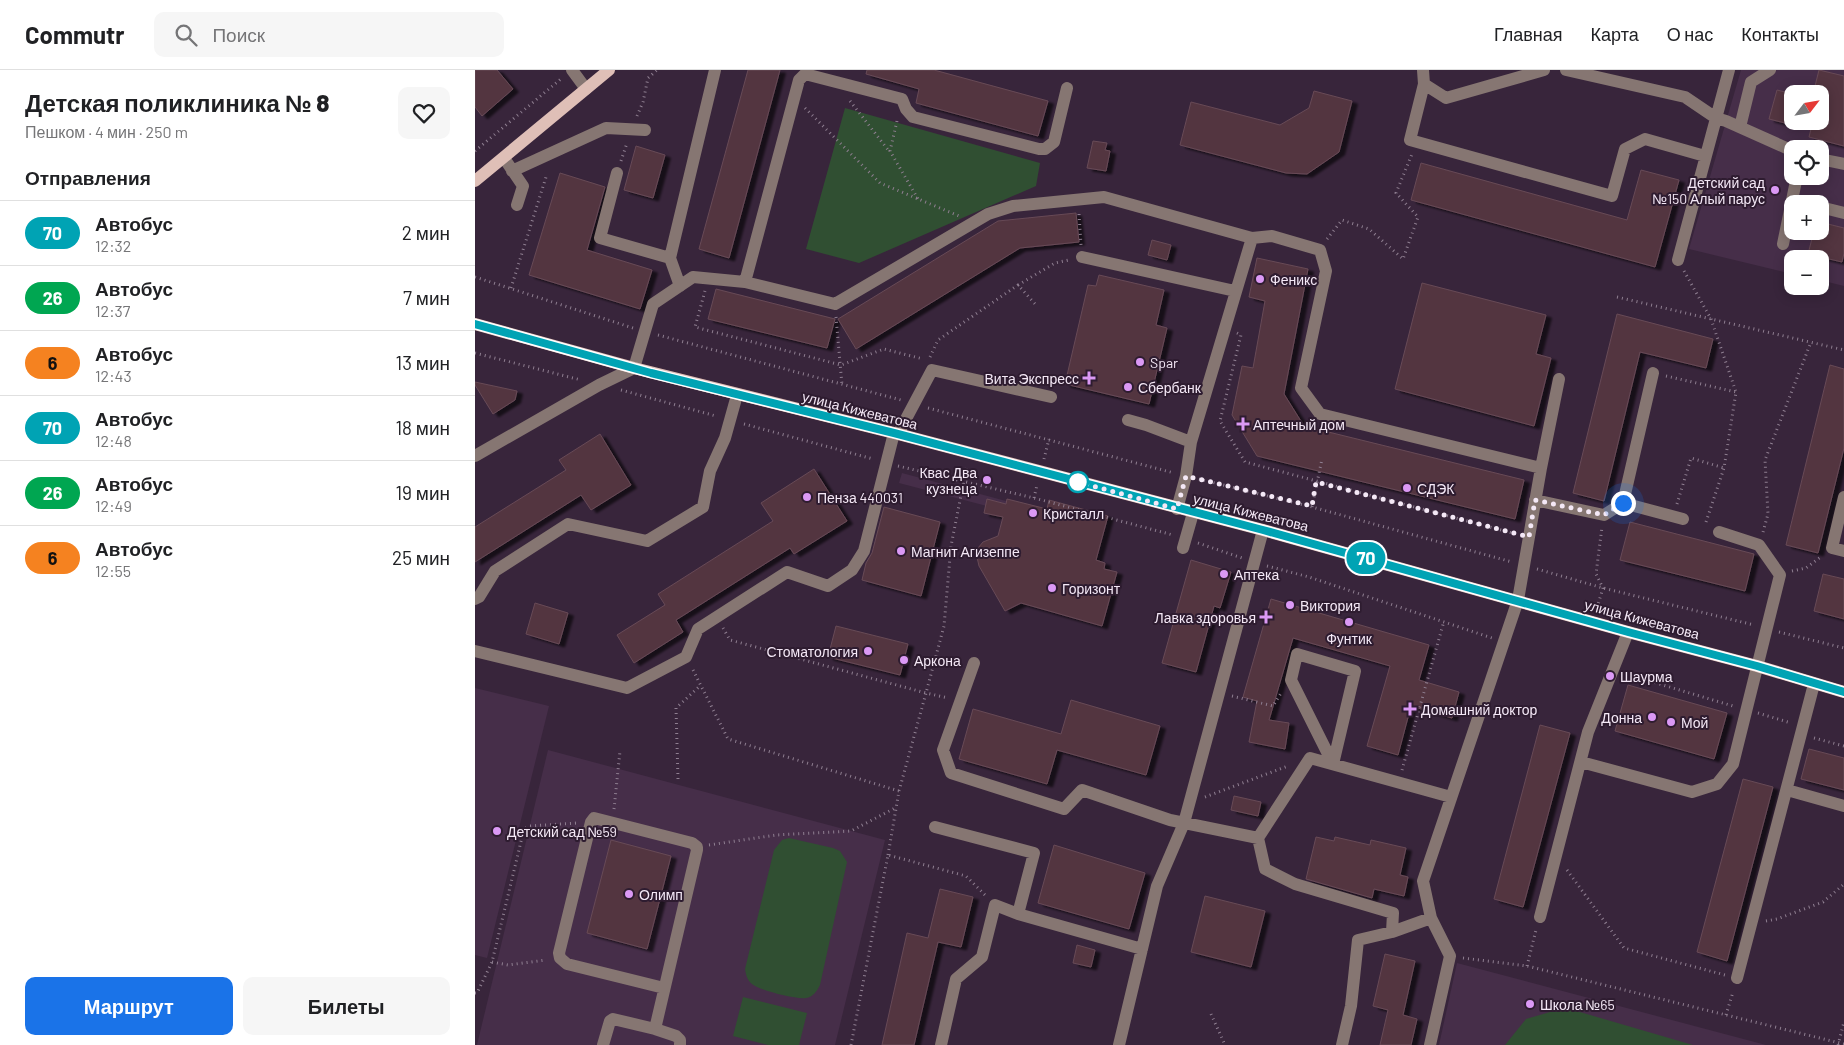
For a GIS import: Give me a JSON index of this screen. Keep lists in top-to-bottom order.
{
  "streets": {
    "main road": ["улица Кижеватова"]
  },
  "places": {
    "other": [
      "Детский сад №150 Алый парус",
      "Феникс",
      "Spar",
      "Сбербанк",
      "Квас Два кузнеца",
      "СДЭК",
      "Пенза 440031",
      "Кристалл",
      "Магнит Агизеппе",
      "Аптека",
      "Горизонт",
      "Виктория",
      "Фунтик",
      "Стоматология",
      "Аркона",
      "Шаурма",
      "Донна",
      "Мой",
      "Детский сад №59",
      "Олимп",
      "Школа №65"
    ],
    "health": [
      "Вита Экспресс",
      "Аптечный дом",
      "Лавка здоровья",
      "Домашний доктор"
    ]
  },
  "lines": ["bus line 70"],
  "north": "top right",
  "page": {
    "header": "Commutr",
    "search": "Поиск",
    "nav": [
      "Главная",
      "Карта",
      "О нас",
      "Контакты"
    ],
    "heading": [
      ["Детская поликлиника № 8", "Пешком · 4 мин · 250 m"],
      "Отправления"
    ],
    "on_map": "70",
    "map_buttons": ["+", "−"],
    "list": [
      {
        "mark": "70",
        "name": "Автобус",
        "note": "12:32",
        "value": "2 мин"
      },
      {
        "mark": "26",
        "name": "Автобус",
        "note": "12:37",
        "value": "7 мин"
      },
      {
        "mark": "6",
        "name": "Автобус",
        "note": "12:43",
        "value": "13 мин"
      },
      {
        "mark": "70",
        "name": "Автобус",
        "note": "12:48",
        "value": "18 мин"
      },
      {
        "mark": "26",
        "name": "Автобус",
        "note": "12:49",
        "value": "19 мин"
      },
      {
        "mark": "6",
        "name": "Автобус",
        "note": "12:55",
        "value": "25 мин"
      }
    ],
    "buttons": ["Маршрут", "Билеты"]
  }
}
